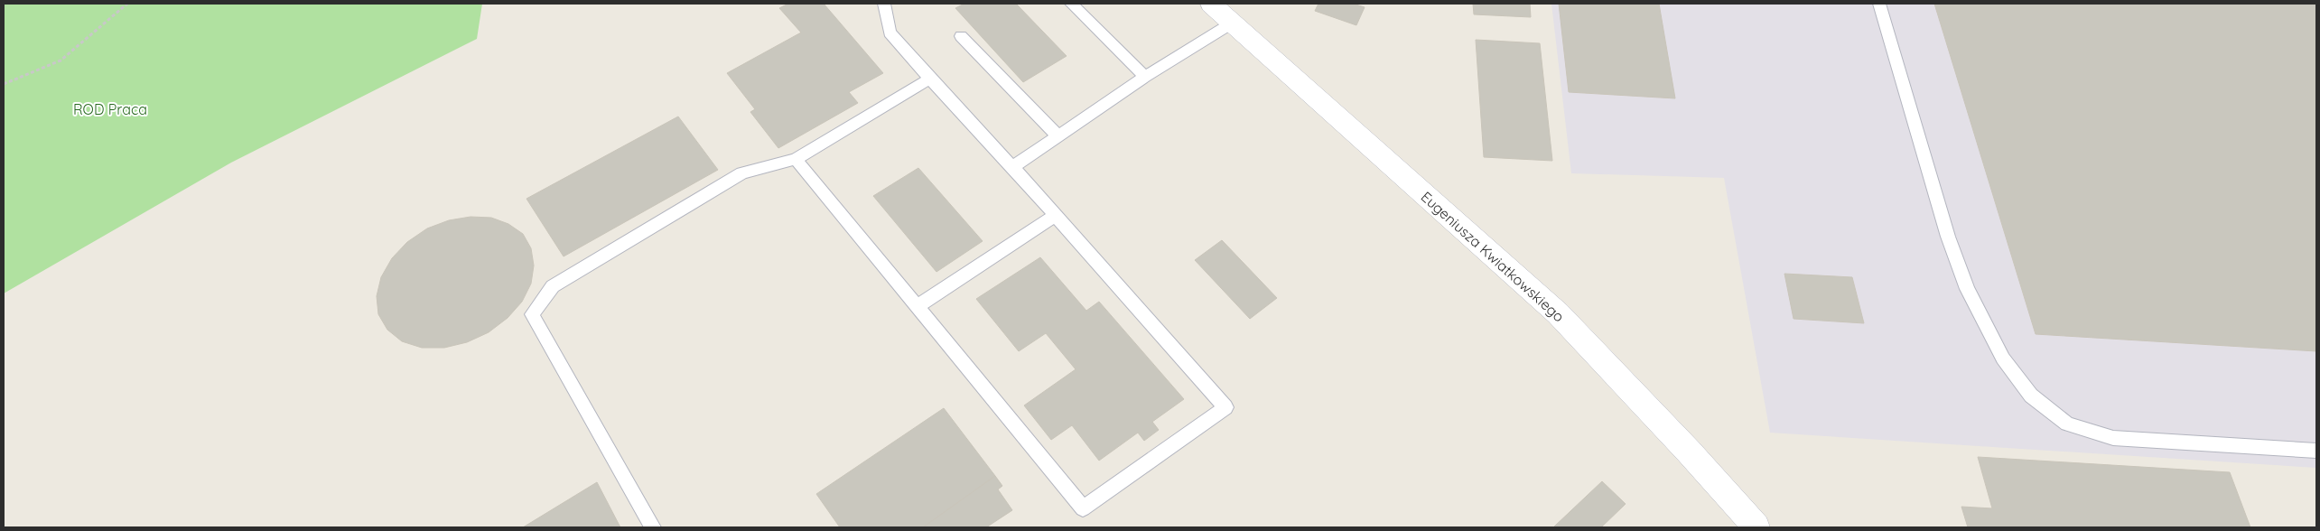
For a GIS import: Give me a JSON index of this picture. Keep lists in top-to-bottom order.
{
  "streets": {
    "street": ["Eugeniusza Kwiatkowskiego"]
  },
  "parks": ["ROD Praca"]
}
